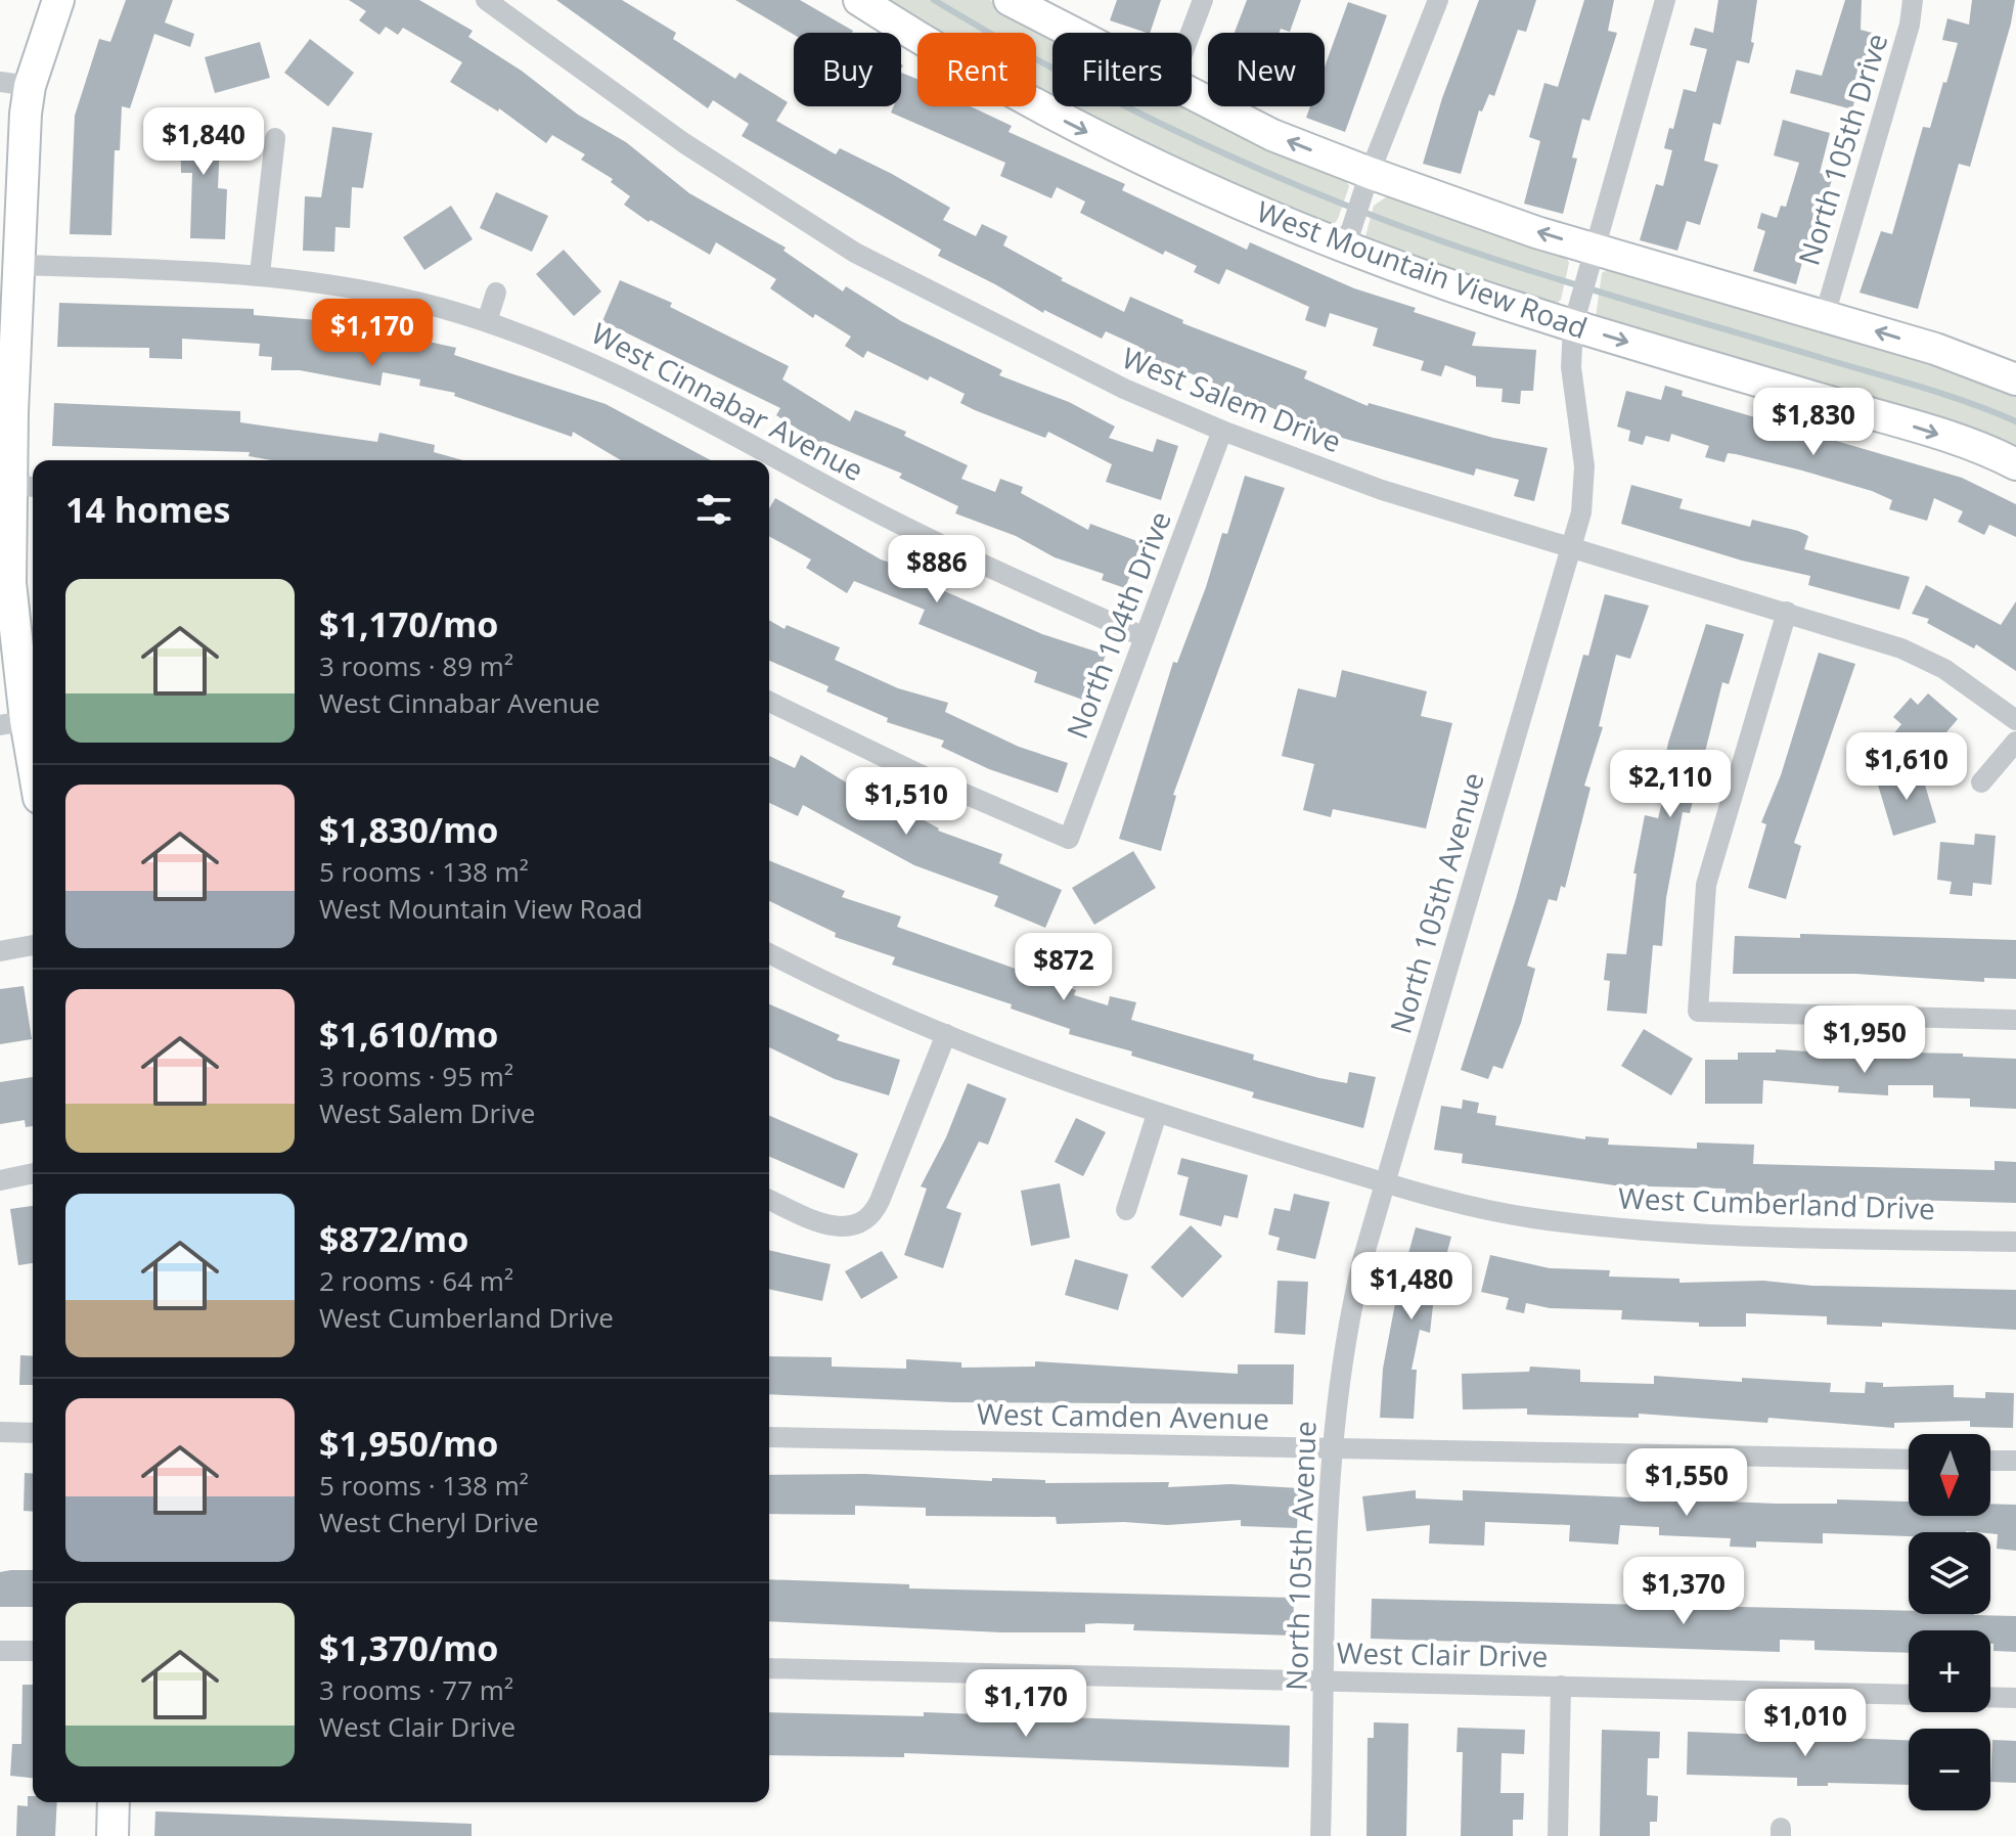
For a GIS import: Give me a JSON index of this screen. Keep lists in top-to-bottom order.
{
  "streets": {
    "street": [
      "North 105th Drive",
      "West Mountain View Road",
      "West Salem Drive",
      "West Cinnabar Avenue",
      "North 104th Drive",
      "North 105th Avenue",
      "West Cumberland Drive",
      "West Camden Avenue",
      "West Clair Drive"
    ]
  },
  "crossings": [
    ["West Mountain View Road", "North 105th Avenue"],
    ["West Salem Drive", "North 104th Drive"],
    ["West Salem Drive", "North 105th Avenue"],
    ["West Cinnabar Avenue", "North 104th Drive"],
    ["North 105th Avenue", "West Cumberland Drive"],
    ["North 105th Avenue", "West Camden Avenue"],
    ["North 105th Avenue", "West Clair Drive"]
  ],
  "north": "bottom",
  "page": {
    "chip": [
      "Buy",
      "Rent",
      "Filters",
      "New"
    ],
    "price": [
      "$1,840",
      "$1,170",
      "$1,830",
      "$886",
      "$1,610",
      "$2,110",
      "$1,510",
      "$872",
      "$1,950",
      "$1,480",
      "$1,550",
      "$1,370",
      "$1,170",
      "$1,010"
    ],
    "heading": "14 homes",
    "list": [
      {
        "name": "$1,170/mo",
        "note": "3 rooms · 89 m² · West Cinnabar Avenue"
      },
      {
        "name": "$1,830/mo",
        "note": "5 rooms · 138 m² · West Mountain View Road"
      },
      {
        "name": "$1,610/mo",
        "note": "3 rooms · 95 m² · West Salem Drive"
      },
      {
        "name": "$872/mo",
        "note": "2 rooms · 64 m² · West Cumberland Drive"
      },
      {
        "name": "$1,950/mo",
        "note": "5 rooms · 138 m² · West Cheryl Drive"
      },
      {
        "name": "$1,370/mo",
        "note": "3 rooms · 77 m² · West Clair Drive"
      }
    ],
    "map_buttons": ["+", "−"]
  }
}
